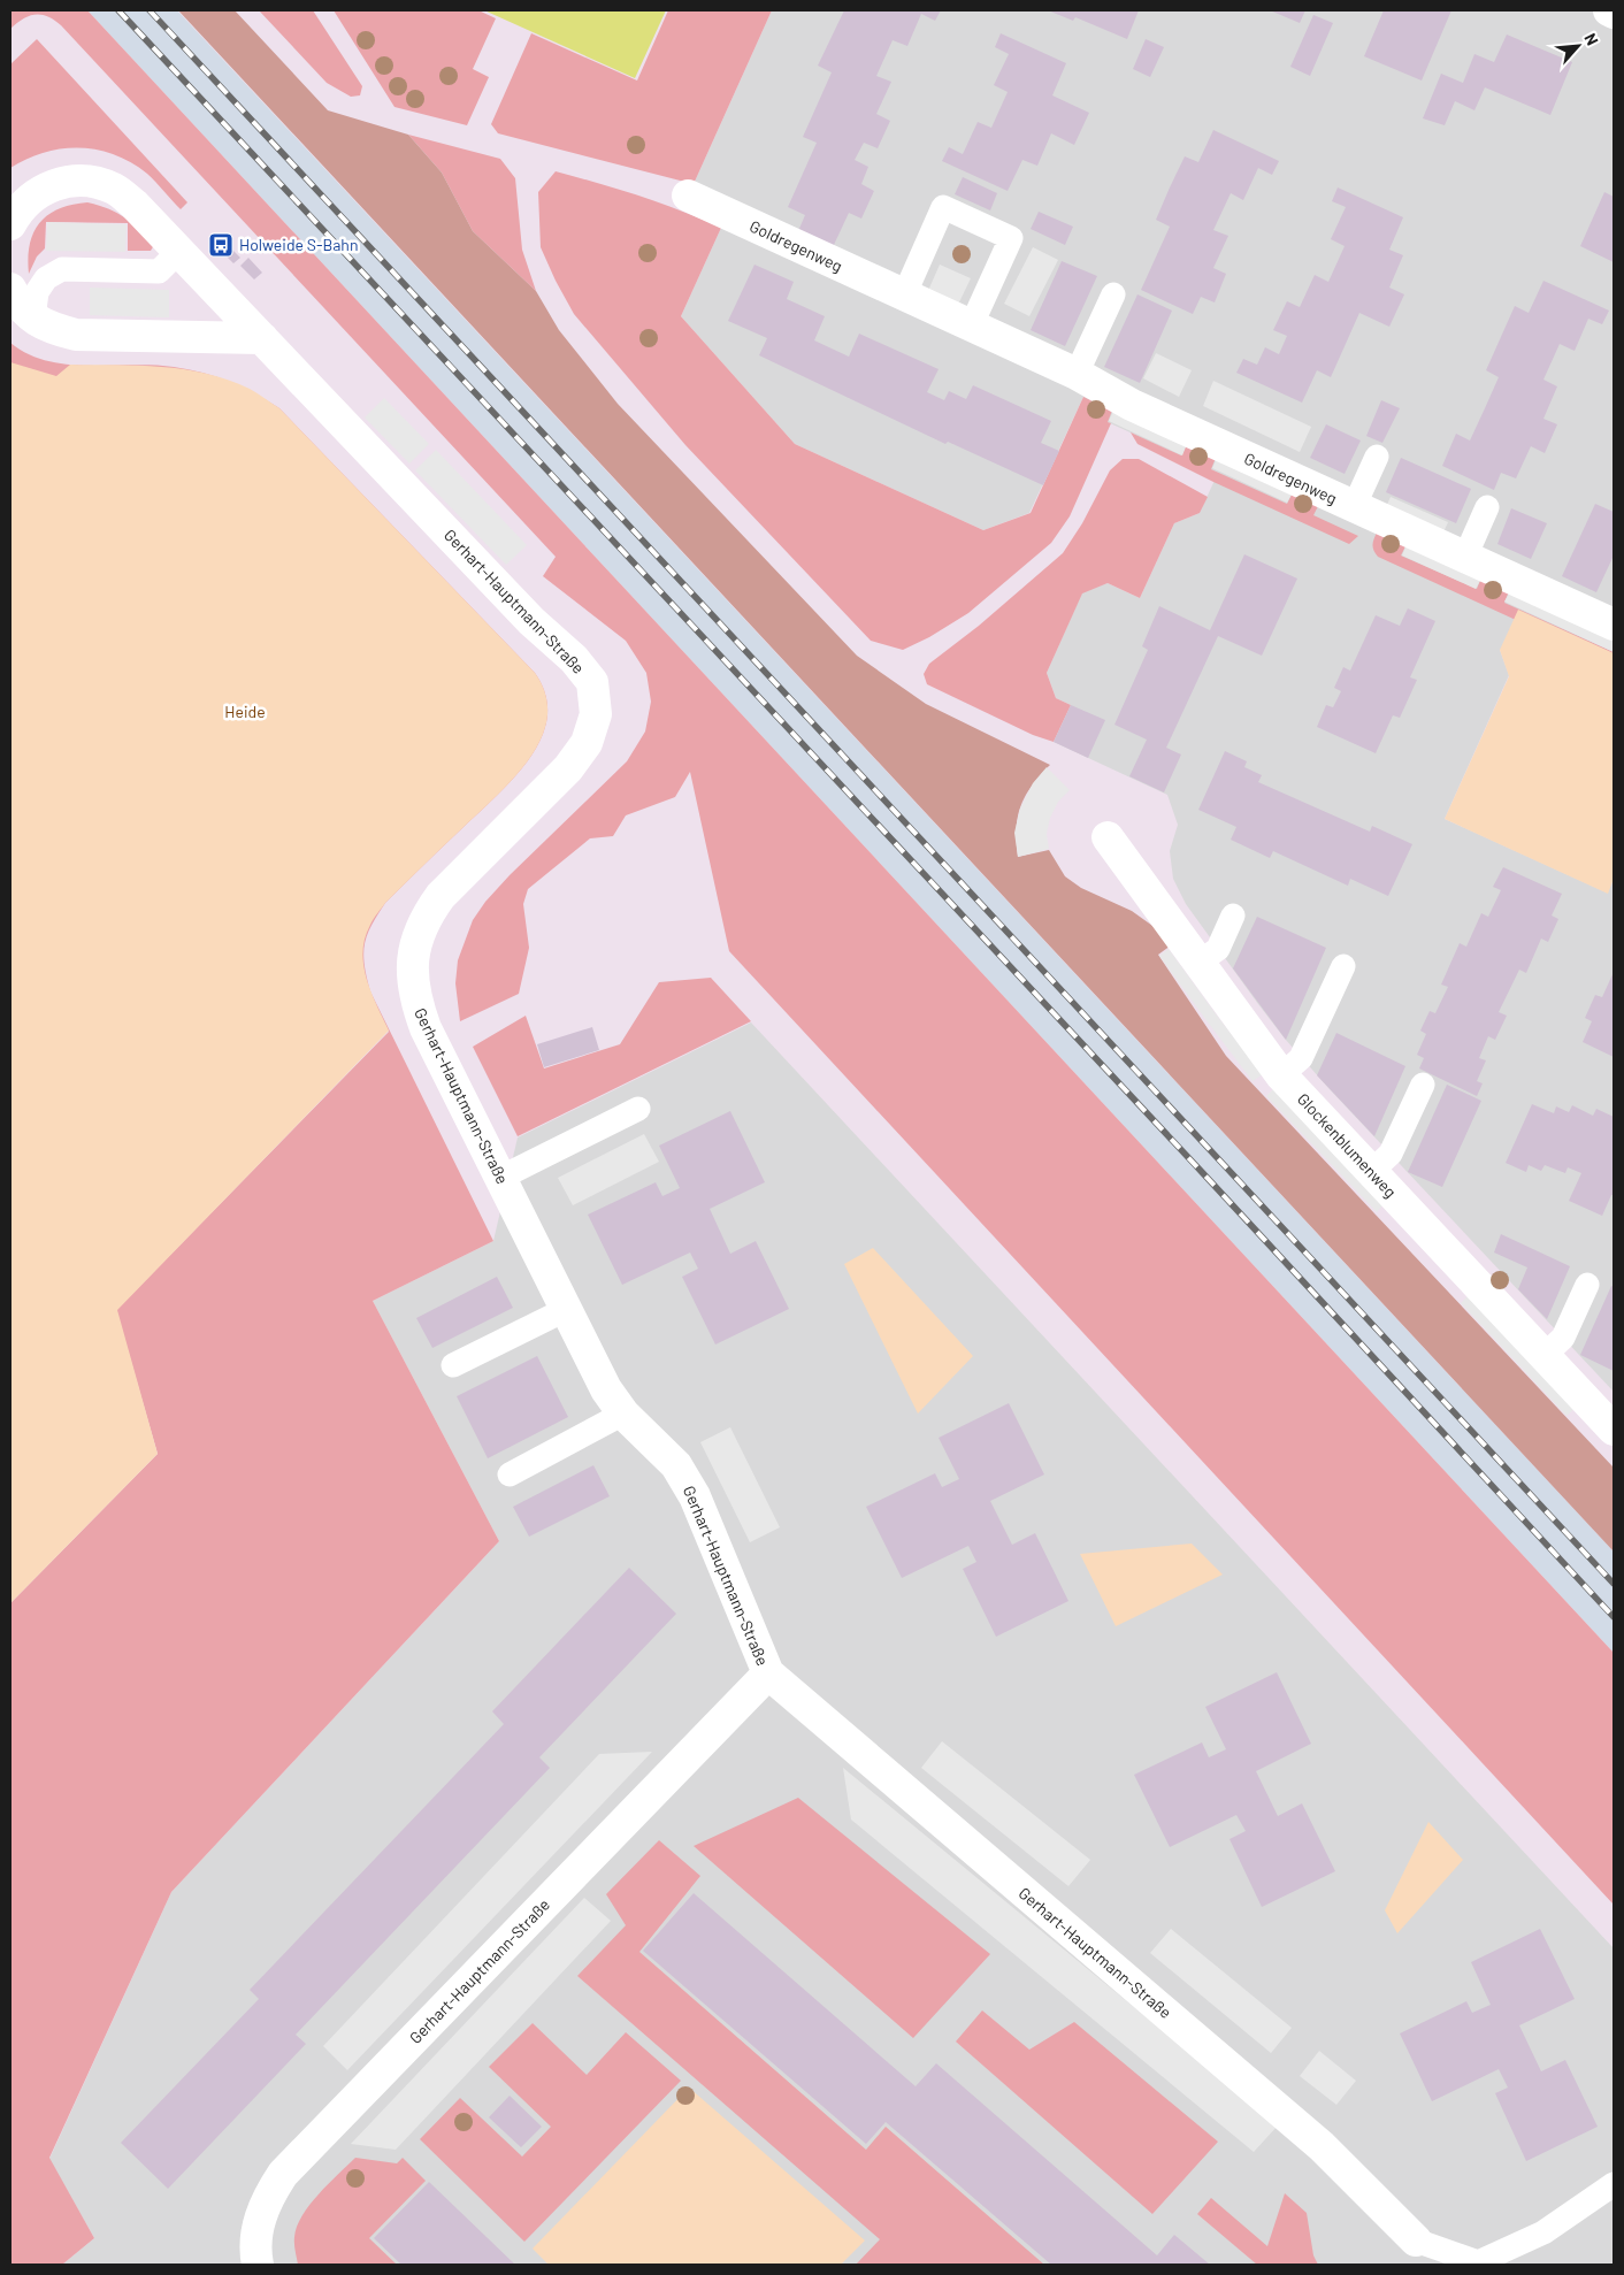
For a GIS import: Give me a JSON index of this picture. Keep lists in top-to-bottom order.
{
  "streets": {
    "street": ["Goldregenweg", "Gerhart-Hauptmann-Straße", "Glockenblumenweg"]
  },
  "parks": ["Heide"],
  "places": {
    "bus stop": ["Holweide S-Bahn"]
  },
  "north": "top right"
}
